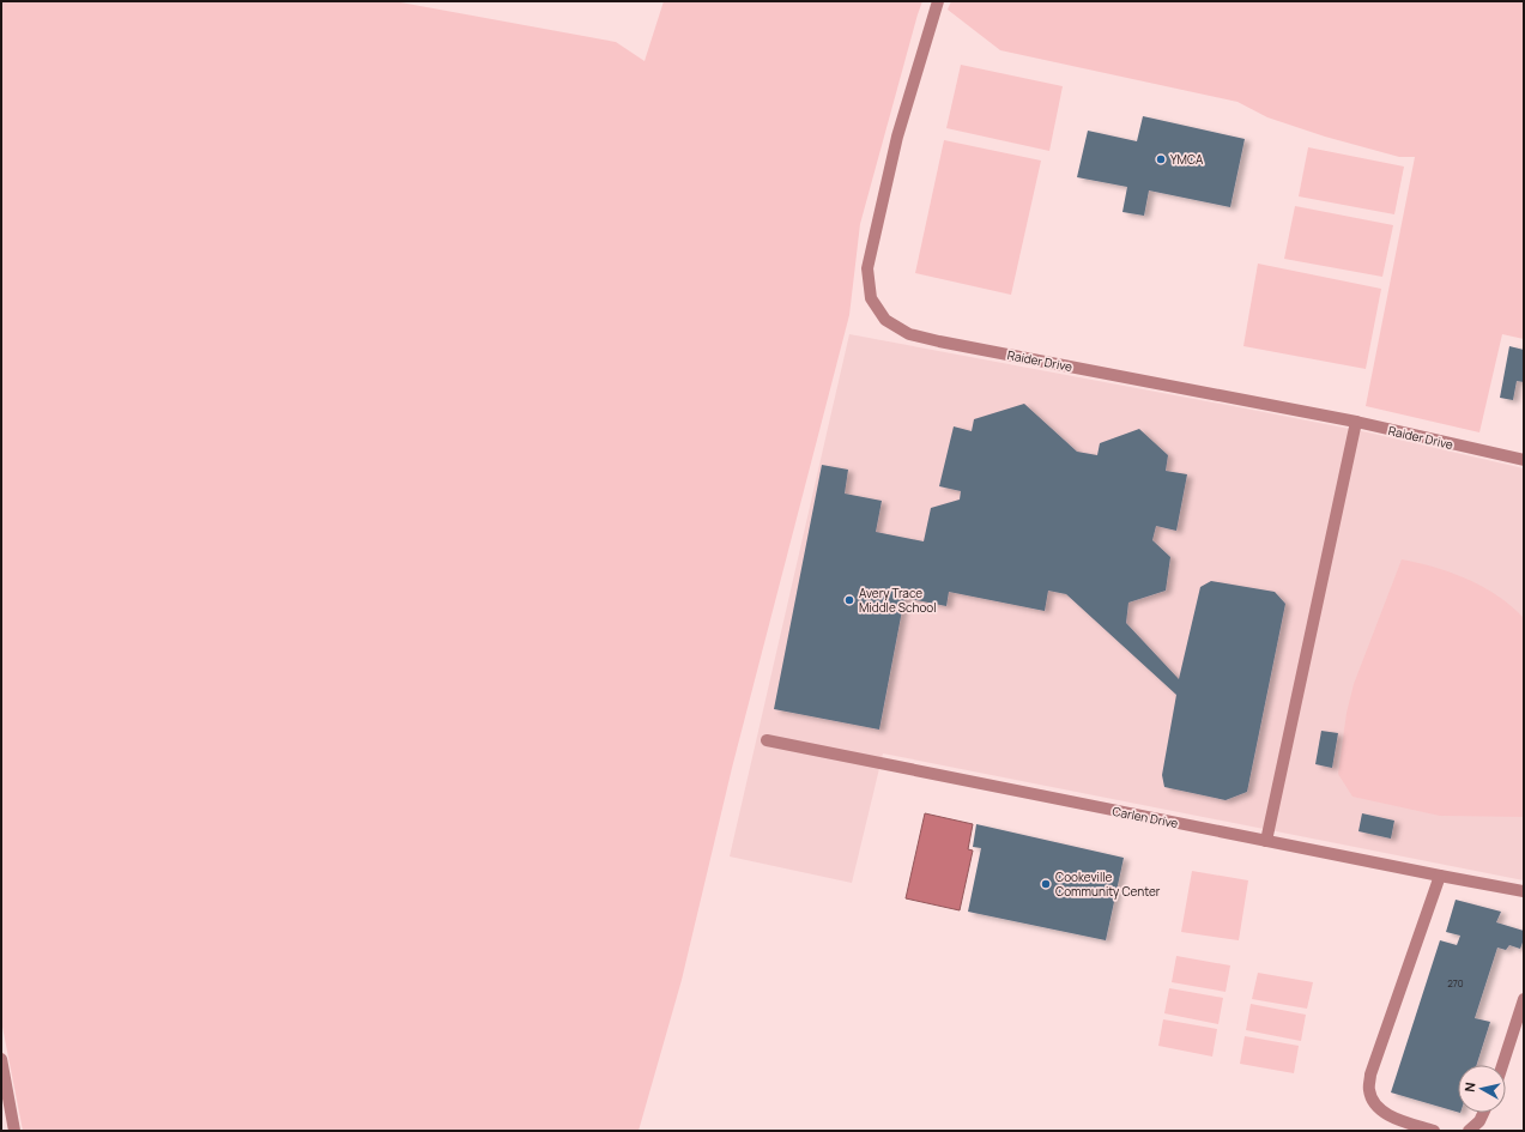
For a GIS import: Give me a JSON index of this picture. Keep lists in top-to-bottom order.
{
  "streets": {
    "street": ["Raider Drive", "Carlen Drive"]
  },
  "places": ["YMCA", "Avery Trace Middle School", "Cookeville Community Center"],
  "house_numbers": ["270"],
  "north": "left"
}
